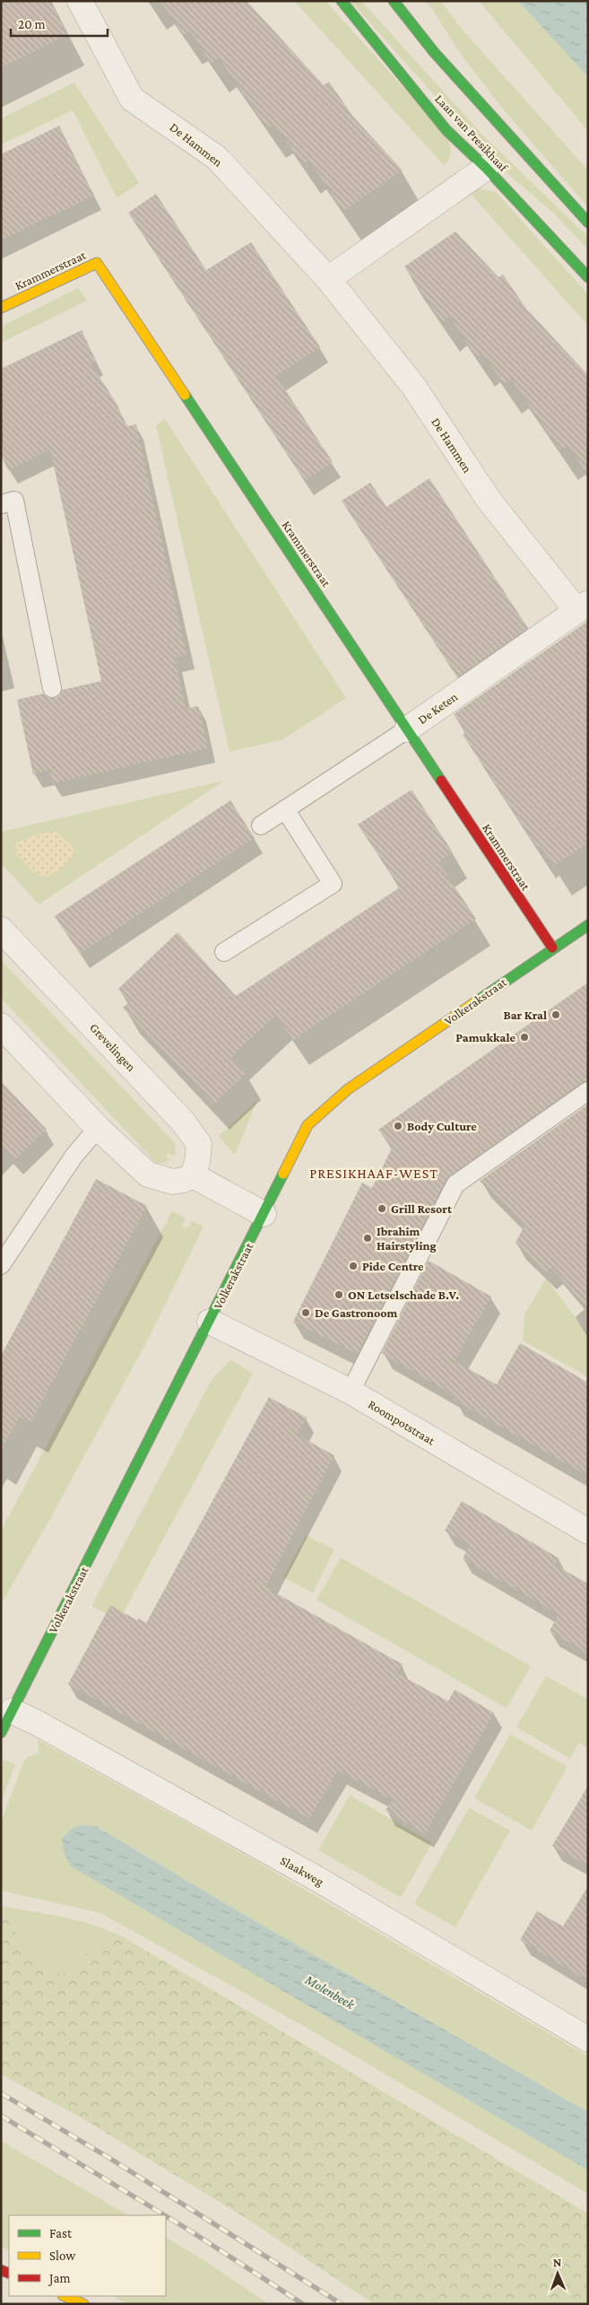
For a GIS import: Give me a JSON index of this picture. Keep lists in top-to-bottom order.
{
  "streets": {
    "street": [
      "Laan van Presikhaaf",
      "De Hammen",
      "Krammerstraat",
      "De Keten",
      "Volkerakstraat",
      "Grevelingen",
      "Roompotstraat",
      "Slaakweg"
    ]
  },
  "crossings": [
    ["De Hammen", "De Keten"],
    ["Krammerstraat", "De Keten"],
    ["Krammerstraat", "Volkerakstraat"],
    ["Volkerakstraat", "Roompotstraat"],
    ["Volkerakstraat", "Slaakweg"]
  ],
  "districts": ["PRESIKHAAF-WEST"],
  "water": ["Molenbeek"],
  "places": [
    "Bar Kral",
    "Pamukkale",
    "Body Culture",
    "Grill Resort",
    "Ibrahim Hairstyling",
    "Pide Centre",
    "ON Letselschade B.V.",
    "De Gastronoom"
  ],
  "legend": ["Fast", "Slow", "Jam"],
  "scale_bar": "20 m",
  "north": "top"
}
